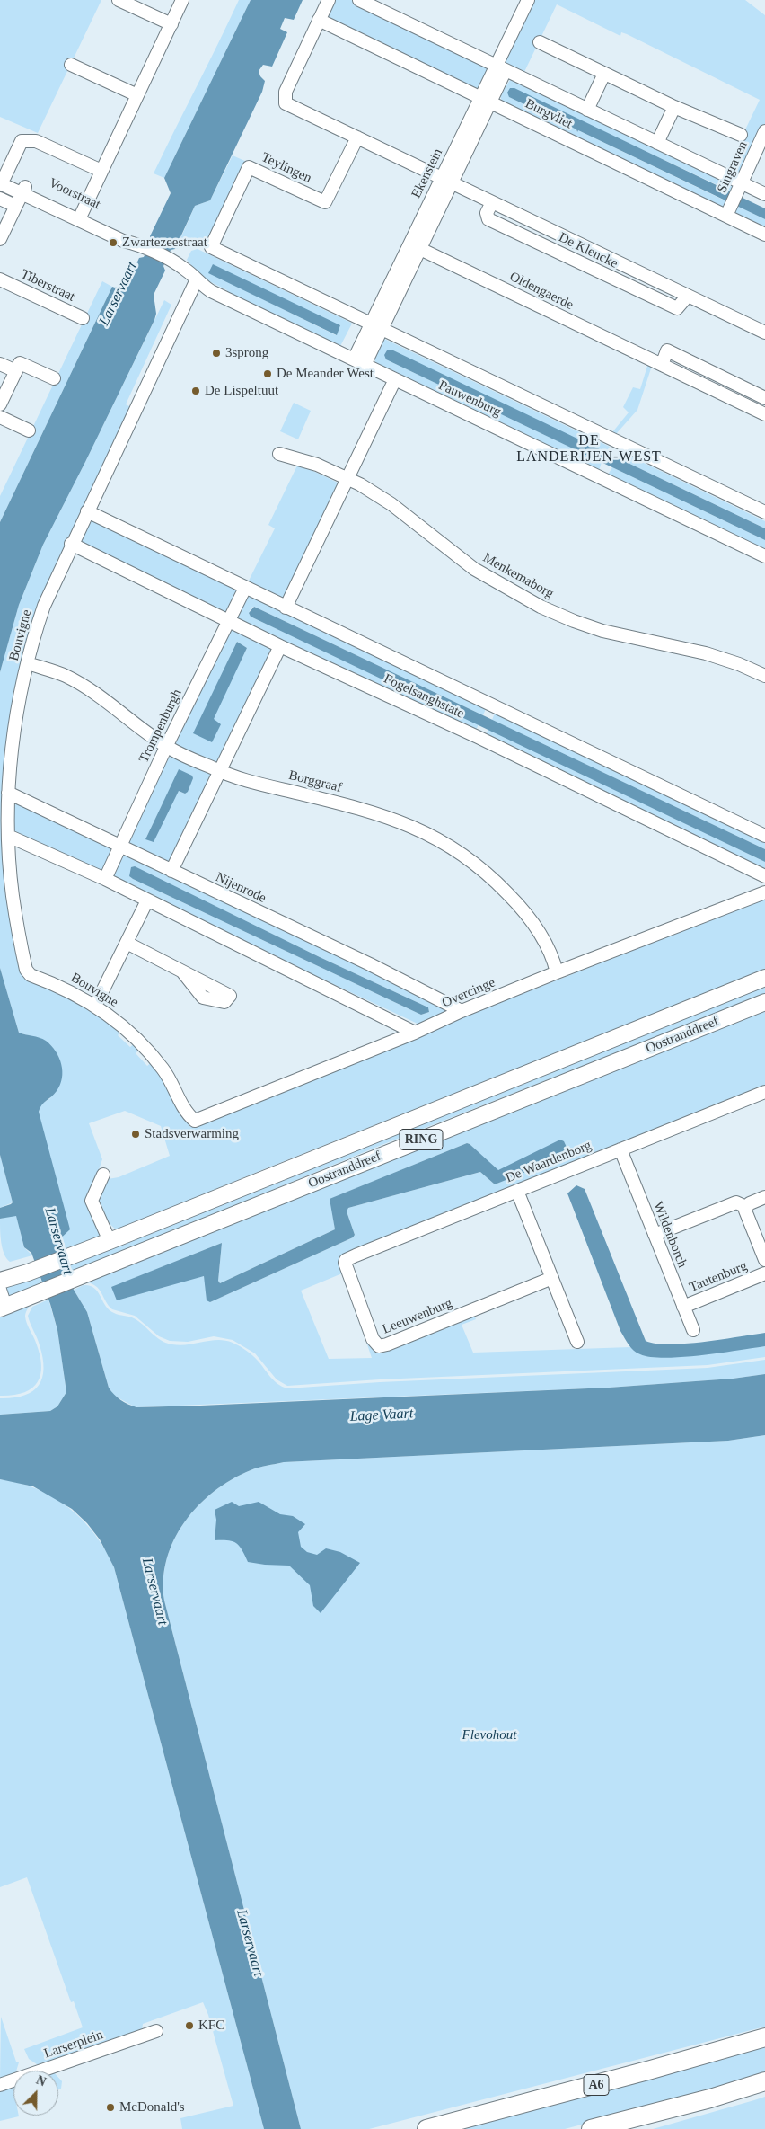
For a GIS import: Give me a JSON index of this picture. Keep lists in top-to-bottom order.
{
  "streets": {
    "highway": ["A6"],
    "main road": ["Oostranddreef", "RING"],
    "street": [
      "Burgvliet",
      "Singraven",
      "Teylingen",
      "Ekenstein",
      "Voorstraat",
      "De Klencke",
      "Tiberstraat",
      "Oldengaerde",
      "Pauwenburg",
      "Menkemaborg",
      "Bouvigne",
      "Fogelsanghstate",
      "Trompenburgh",
      "Borggraaf",
      "Nijenrode",
      "Overcinge",
      "De Waardenborg",
      "Wildenborch",
      "Tautenburg",
      "Leeuwenburg",
      "Larserplein"
    ]
  },
  "crossings": [
    ["Burgvliet", "Singraven"],
    ["Burgvliet", "Ekenstein"],
    ["Teylingen", "Pauwenburg"],
    ["Ekenstein", "De Klencke"],
    ["Ekenstein", "Oldengaerde"],
    ["Ekenstein", "Pauwenburg"],
    ["Voorstraat", "Pauwenburg"],
    ["Pauwenburg", "Bouvigne"],
    ["Bouvigne", "Fogelsanghstate"],
    ["Bouvigne", "Borggraaf"],
    ["Bouvigne", "Nijenrode"],
    ["Bouvigne", "Overcinge"],
    ["Fogelsanghstate", "Trompenburgh"],
    ["Trompenburgh", "Borggraaf"],
    ["Trompenburgh", "Nijenrode"],
    ["Borggraaf", "Overcinge"],
    ["Nijenrode", "Overcinge"],
    ["De Waardenborg", "Wildenborch"],
    ["De Waardenborg", "Leeuwenburg"],
    ["Wildenborch", "Tautenburg"]
  ],
  "districts": ["DE LANDERIJEN-WEST"],
  "water": ["Larservaart", "Lage Vaart"],
  "parks": ["Flevohout"],
  "places": [
    "Zwartezeestraat",
    "3sprong",
    "De Meander West",
    "De Lispeltuut",
    "Stadsverwarming",
    "KFC",
    "McDonald's"
  ],
  "north": "top right"
}
